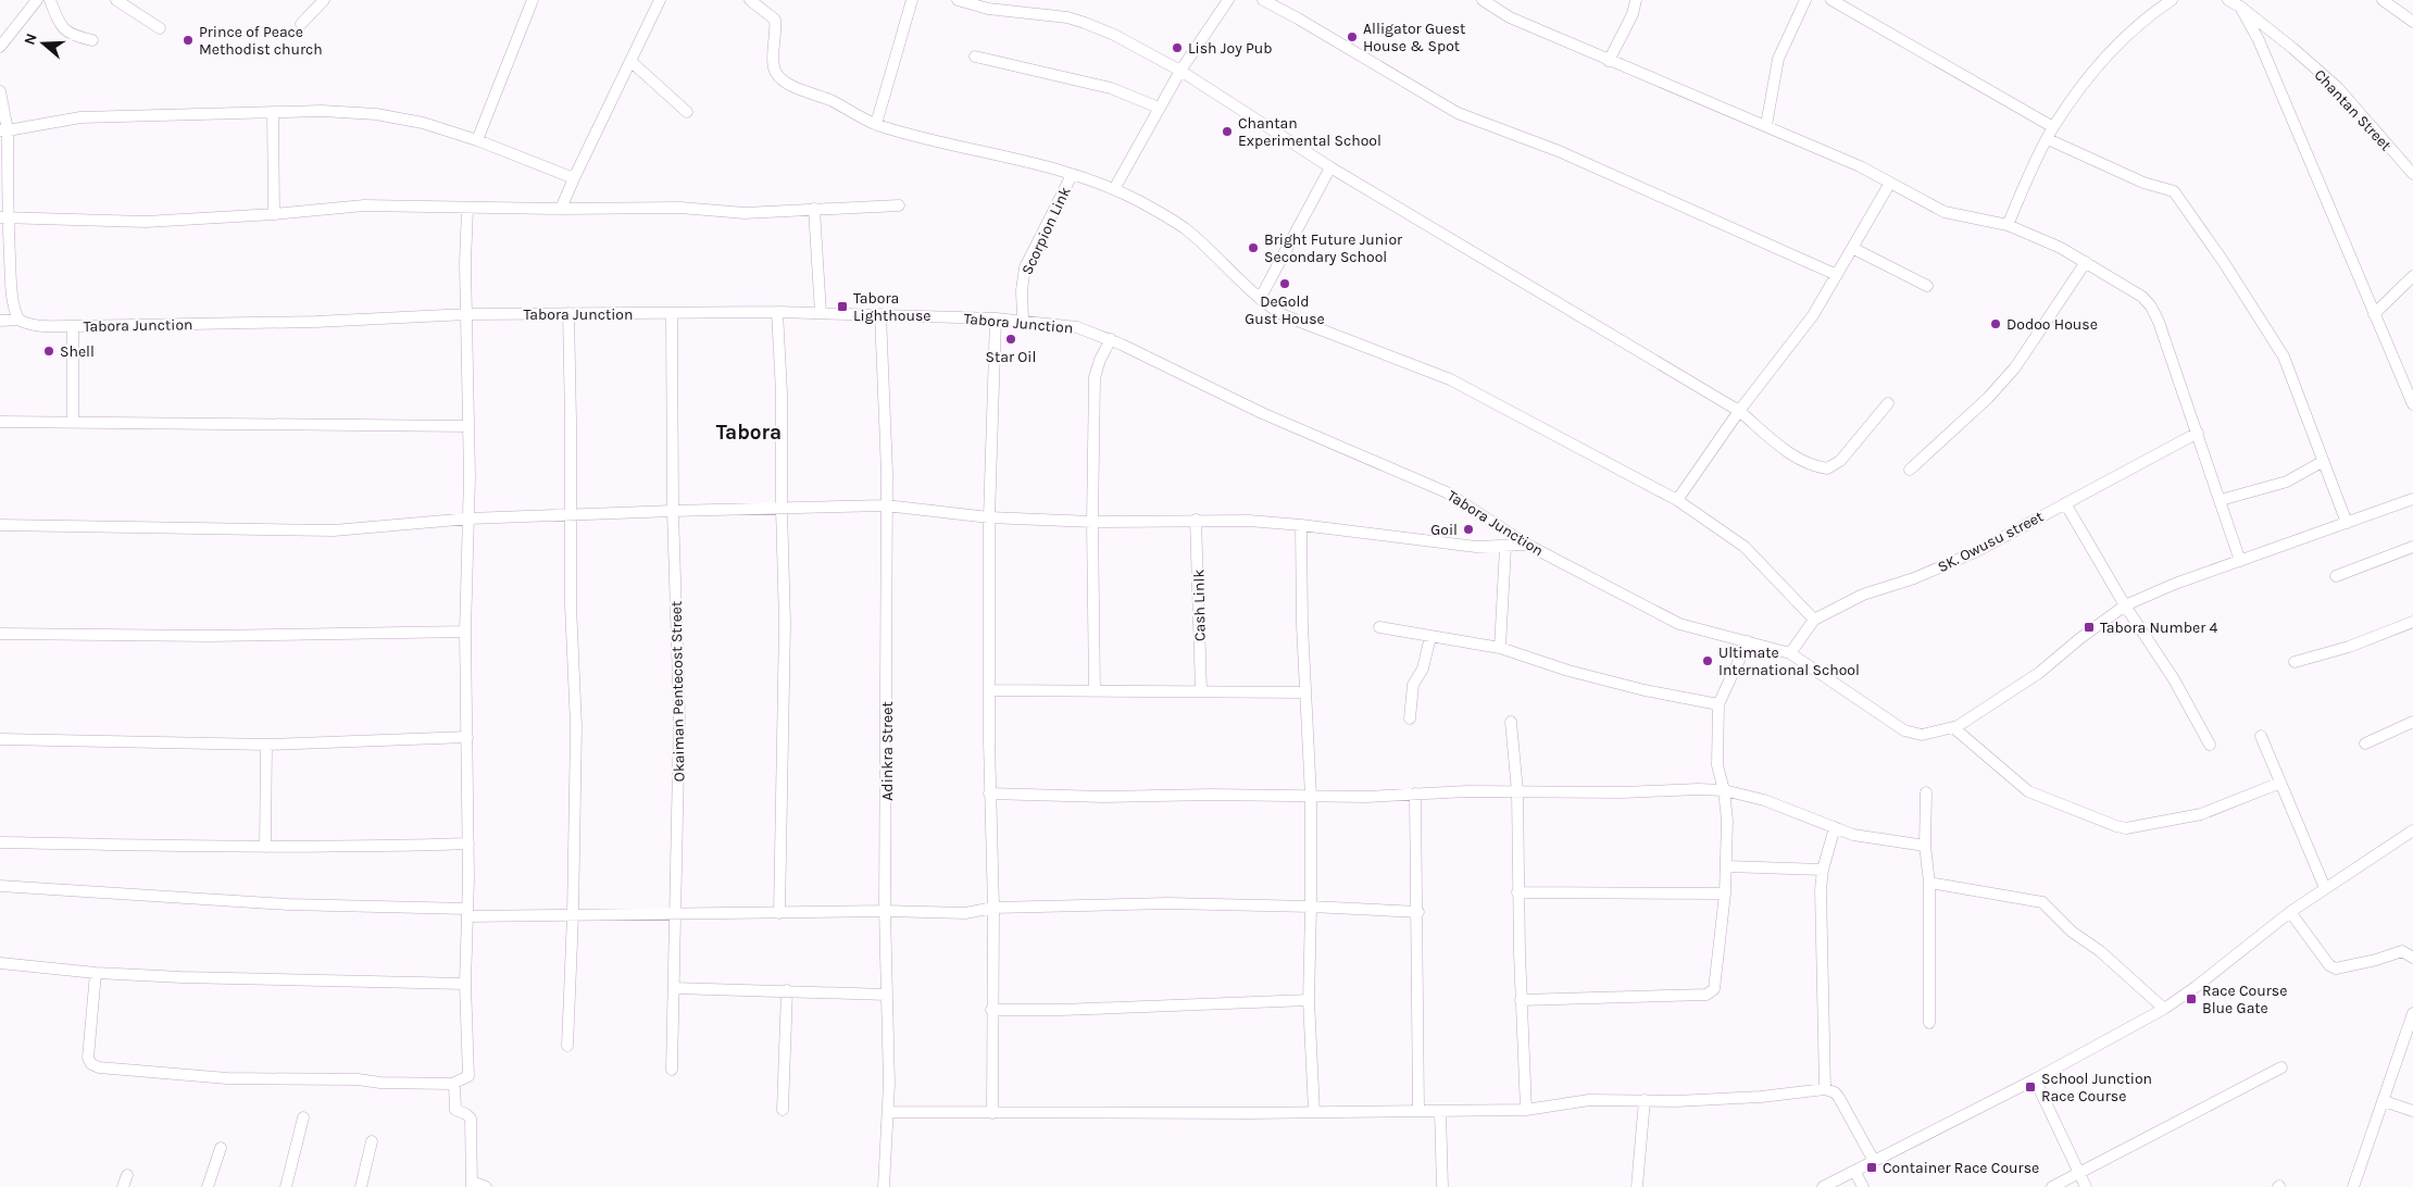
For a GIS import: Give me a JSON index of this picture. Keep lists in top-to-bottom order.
{
  "streets": {
    "street": [
      "Chantan Street",
      "Scorpion Link",
      "Tabora Junction",
      "SK. Owusu street",
      "Cash Linlk",
      "Okaiman Pentecost Street",
      "Adinkra Street"
    ]
  },
  "crossings": [
    ["Scorpion Link", "Tabora Junction"],
    ["Tabora Junction", "SK. Owusu street"],
    ["Tabora Junction", "Okaiman Pentecost Street"],
    ["Tabora Junction", "Adinkra Street"]
  ],
  "districts": ["Tabora"],
  "places": {
    "other": [
      "Alligator Guest House & Spot",
      "Prince of Peace Methodist church",
      "Lish Joy Pub",
      "Chantan Experimental School",
      "Bright Future Junior Secondary School",
      "DeGold Gust House",
      "Dodoo House",
      "Star Oil",
      "Shell",
      "Goil",
      "Ultimate International School"
    ],
    "transit": [
      "Tabora Lighthouse",
      "Tabora Number 4",
      "Race Course Blue Gate",
      "School Junction Race Course",
      "Container Race Course"
    ]
  },
  "north": "left"
}
